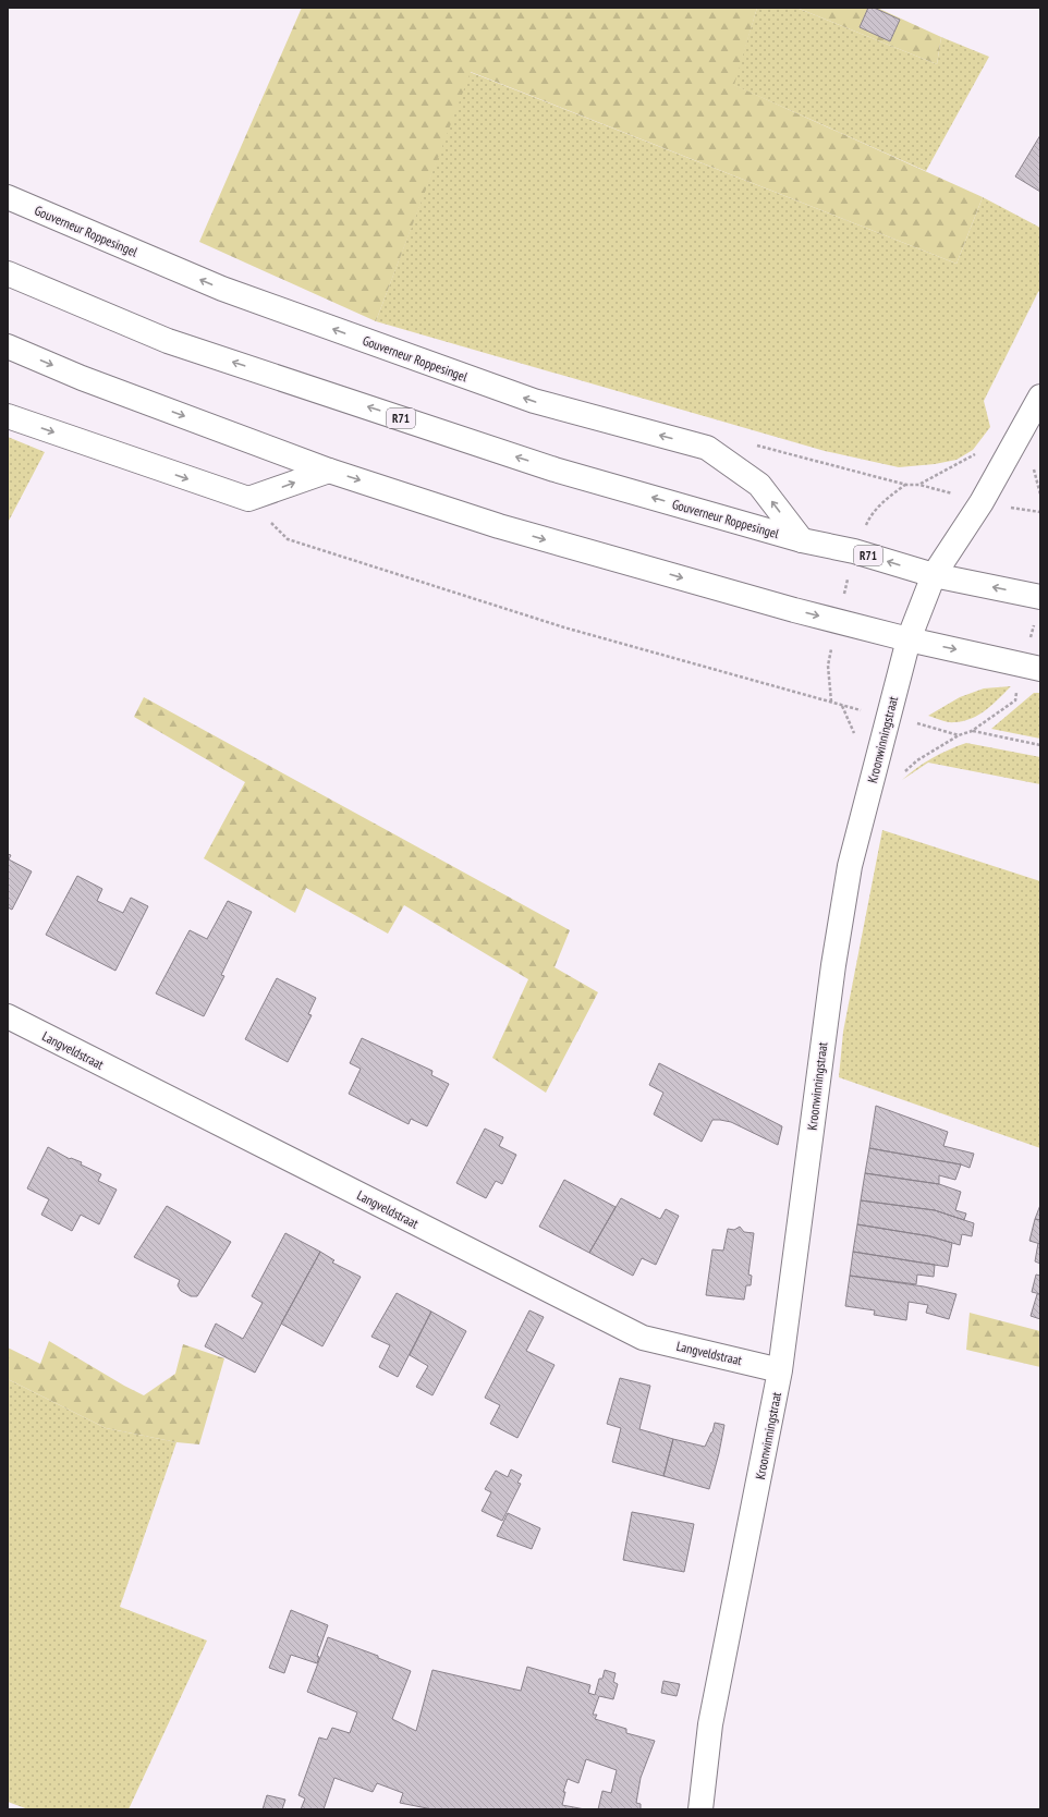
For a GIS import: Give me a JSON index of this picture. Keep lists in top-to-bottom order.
{
  "streets": {
    "main road": [
      "Gouverneur Roppesingel",
      "R71",
      "Kroonwinningstraat",
      "Langveldstraat"
    ]
  },
  "crossings": [
    ["Gouverneur Roppesingel", "Kroonwinningstraat"],
    ["Kroonwinningstraat", "Langveldstraat"]
  ]
}
